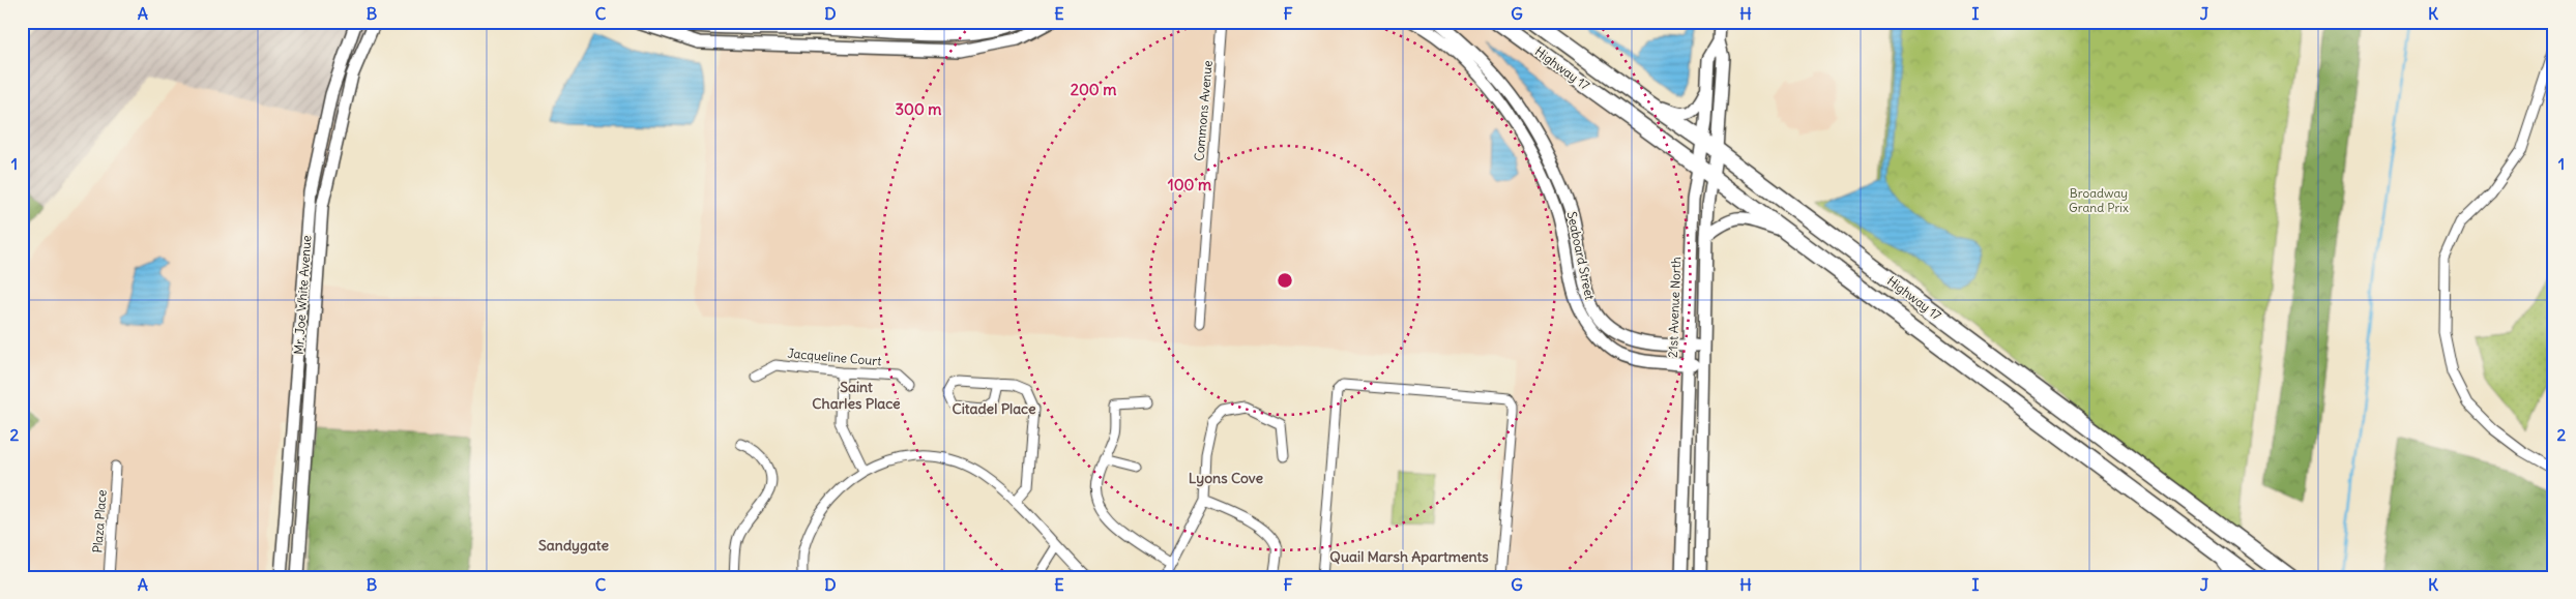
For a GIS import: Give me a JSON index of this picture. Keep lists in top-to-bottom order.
{
  "streets": {
    "highway": ["Highway 17"],
    "main road": ["Seaboard Street", "Mr. Joe White Avenue", "21st Avenue North"],
    "street": ["Commons Avenue", "Jacqueline Court", "Plaza Place"]
  },
  "crossings": [
    ["Highway 17", "21st Avenue North"],
    ["Seaboard Street", "21st Avenue North"]
  ],
  "districts": [
    "Saint Charles Place",
    "Citadel Place",
    "Lyons Cove",
    "Sandygate",
    "Quail Marsh Apartments"
  ],
  "parks": ["Broadway Grand Prix"],
  "grid": {
    "columns": [
      "A",
      "B",
      "C",
      "D",
      "E",
      "F",
      "G",
      "H",
      "I",
      "J",
      "K"
    ],
    "rows": ["1", "2"]
  },
  "rings": ["200 m", "300 m", "100 m"]
}
